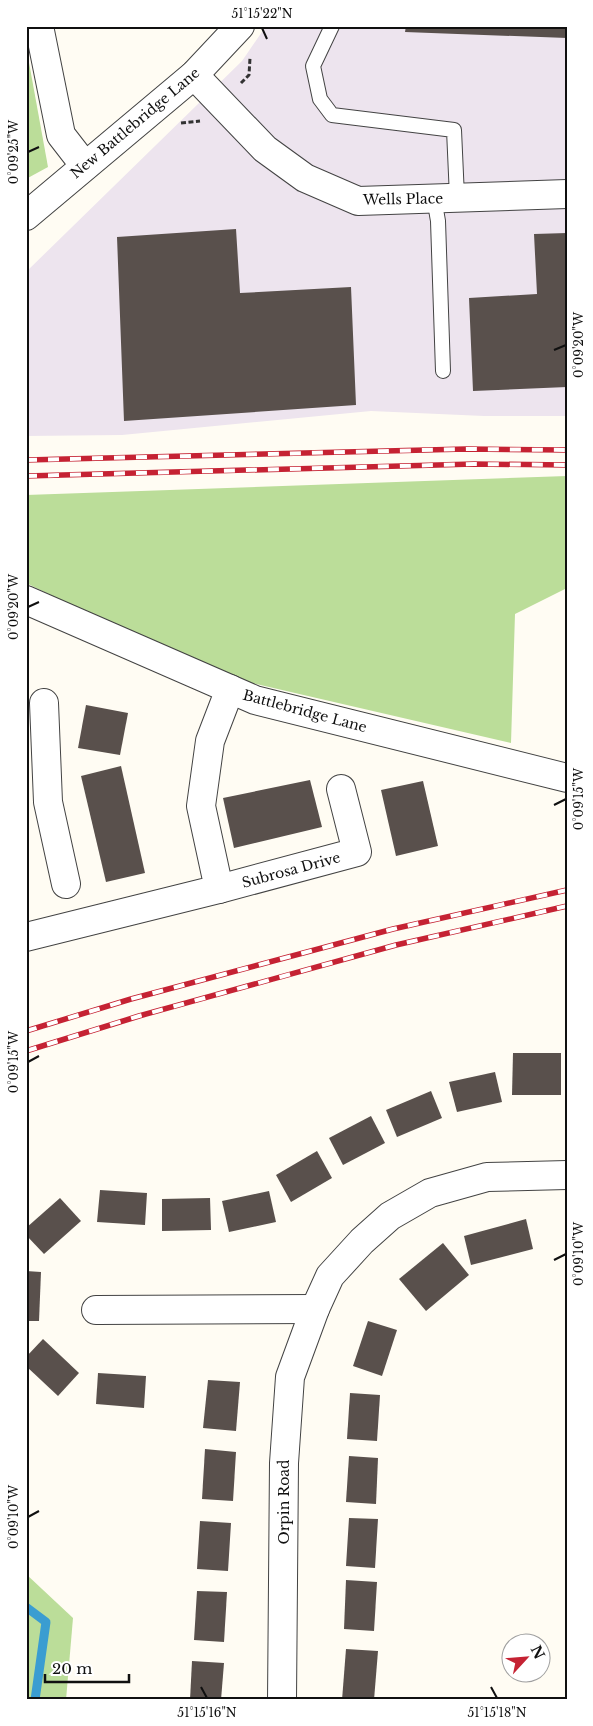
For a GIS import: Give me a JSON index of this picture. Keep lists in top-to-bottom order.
{
  "streets": {
    "street": [
      "New Battlebridge Lane",
      "Wells Place",
      "Battlebridge Lane",
      "Subrosa Drive",
      "Orpin Road"
    ]
  },
  "crossings": [
    ["New Battlebridge Lane", "Wells Place"]
  ],
  "scale_bar": "20 m",
  "north": "top right",
  "coordinates": [
    "51°15'22\"N",
    "0°09'25\"W",
    "0°09'20\"W",
    "0°09'15\"W",
    "0°09'10\"W",
    "51°15'16\"N",
    "51°15'18\"N"
  ]
}
